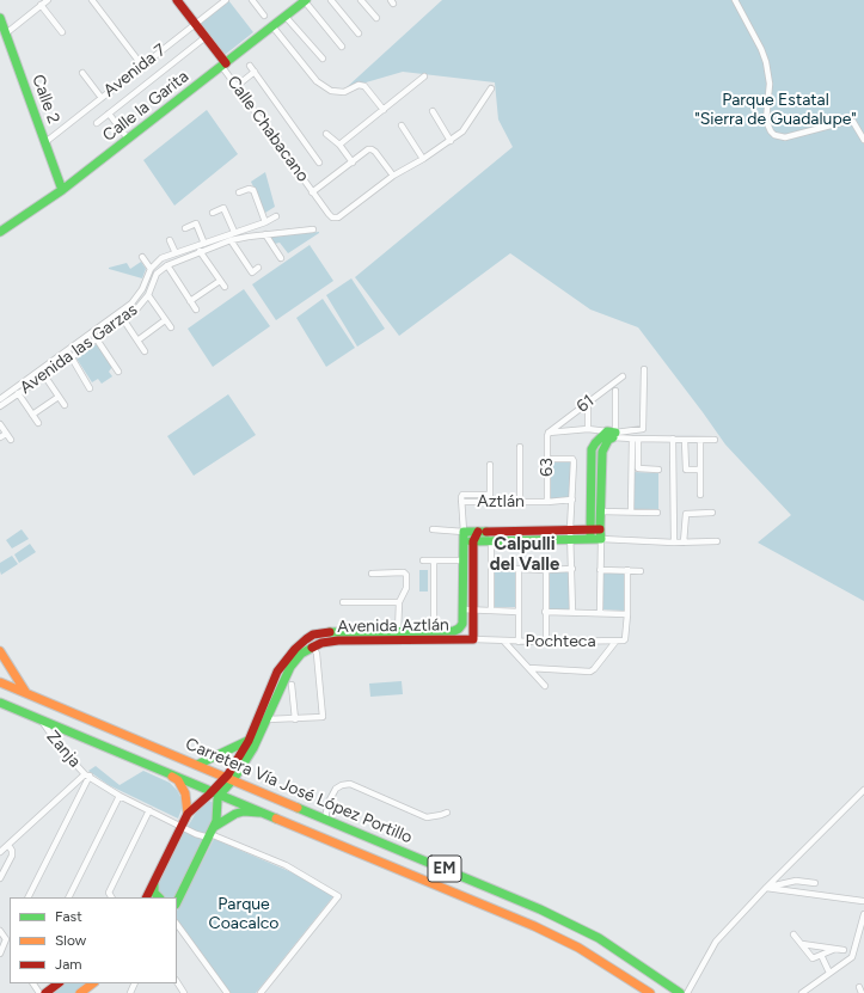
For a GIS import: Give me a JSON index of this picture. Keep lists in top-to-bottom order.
{
  "streets": {
    "street": [
      "Avenida 7",
      "Calle 2",
      "Calle la Garita",
      "Calle Chabacano",
      "Avenida las Garzas",
      "61",
      "63",
      "Aztlán",
      "Avenida Aztlán",
      "Pochteca",
      "Zanja",
      "Carretera Vía José López Portillo",
      "EM"
    ]
  },
  "crossings": [
    ["Avenida 7", "Calle 2"],
    ["Calle 2", "Calle la Garita"],
    ["Calle la Garita", "Calle Chabacano"],
    ["61", "63"],
    ["63", "Aztlán"],
    ["Aztlán", "Avenida Aztlán"],
    ["Avenida Aztlán", "Pochteca"],
    ["Avenida Aztlán", "Carretera Vía José López Portillo"],
    ["Zanja", "Carretera Vía José López Portillo"]
  ],
  "districts": ["Calpulli del Valle"],
  "parks": ["Parque Estatal \"Sierra de Guadalupe\"", "Parque Coacalco"],
  "legend": ["Fast", "Slow", "Jam"]
}
